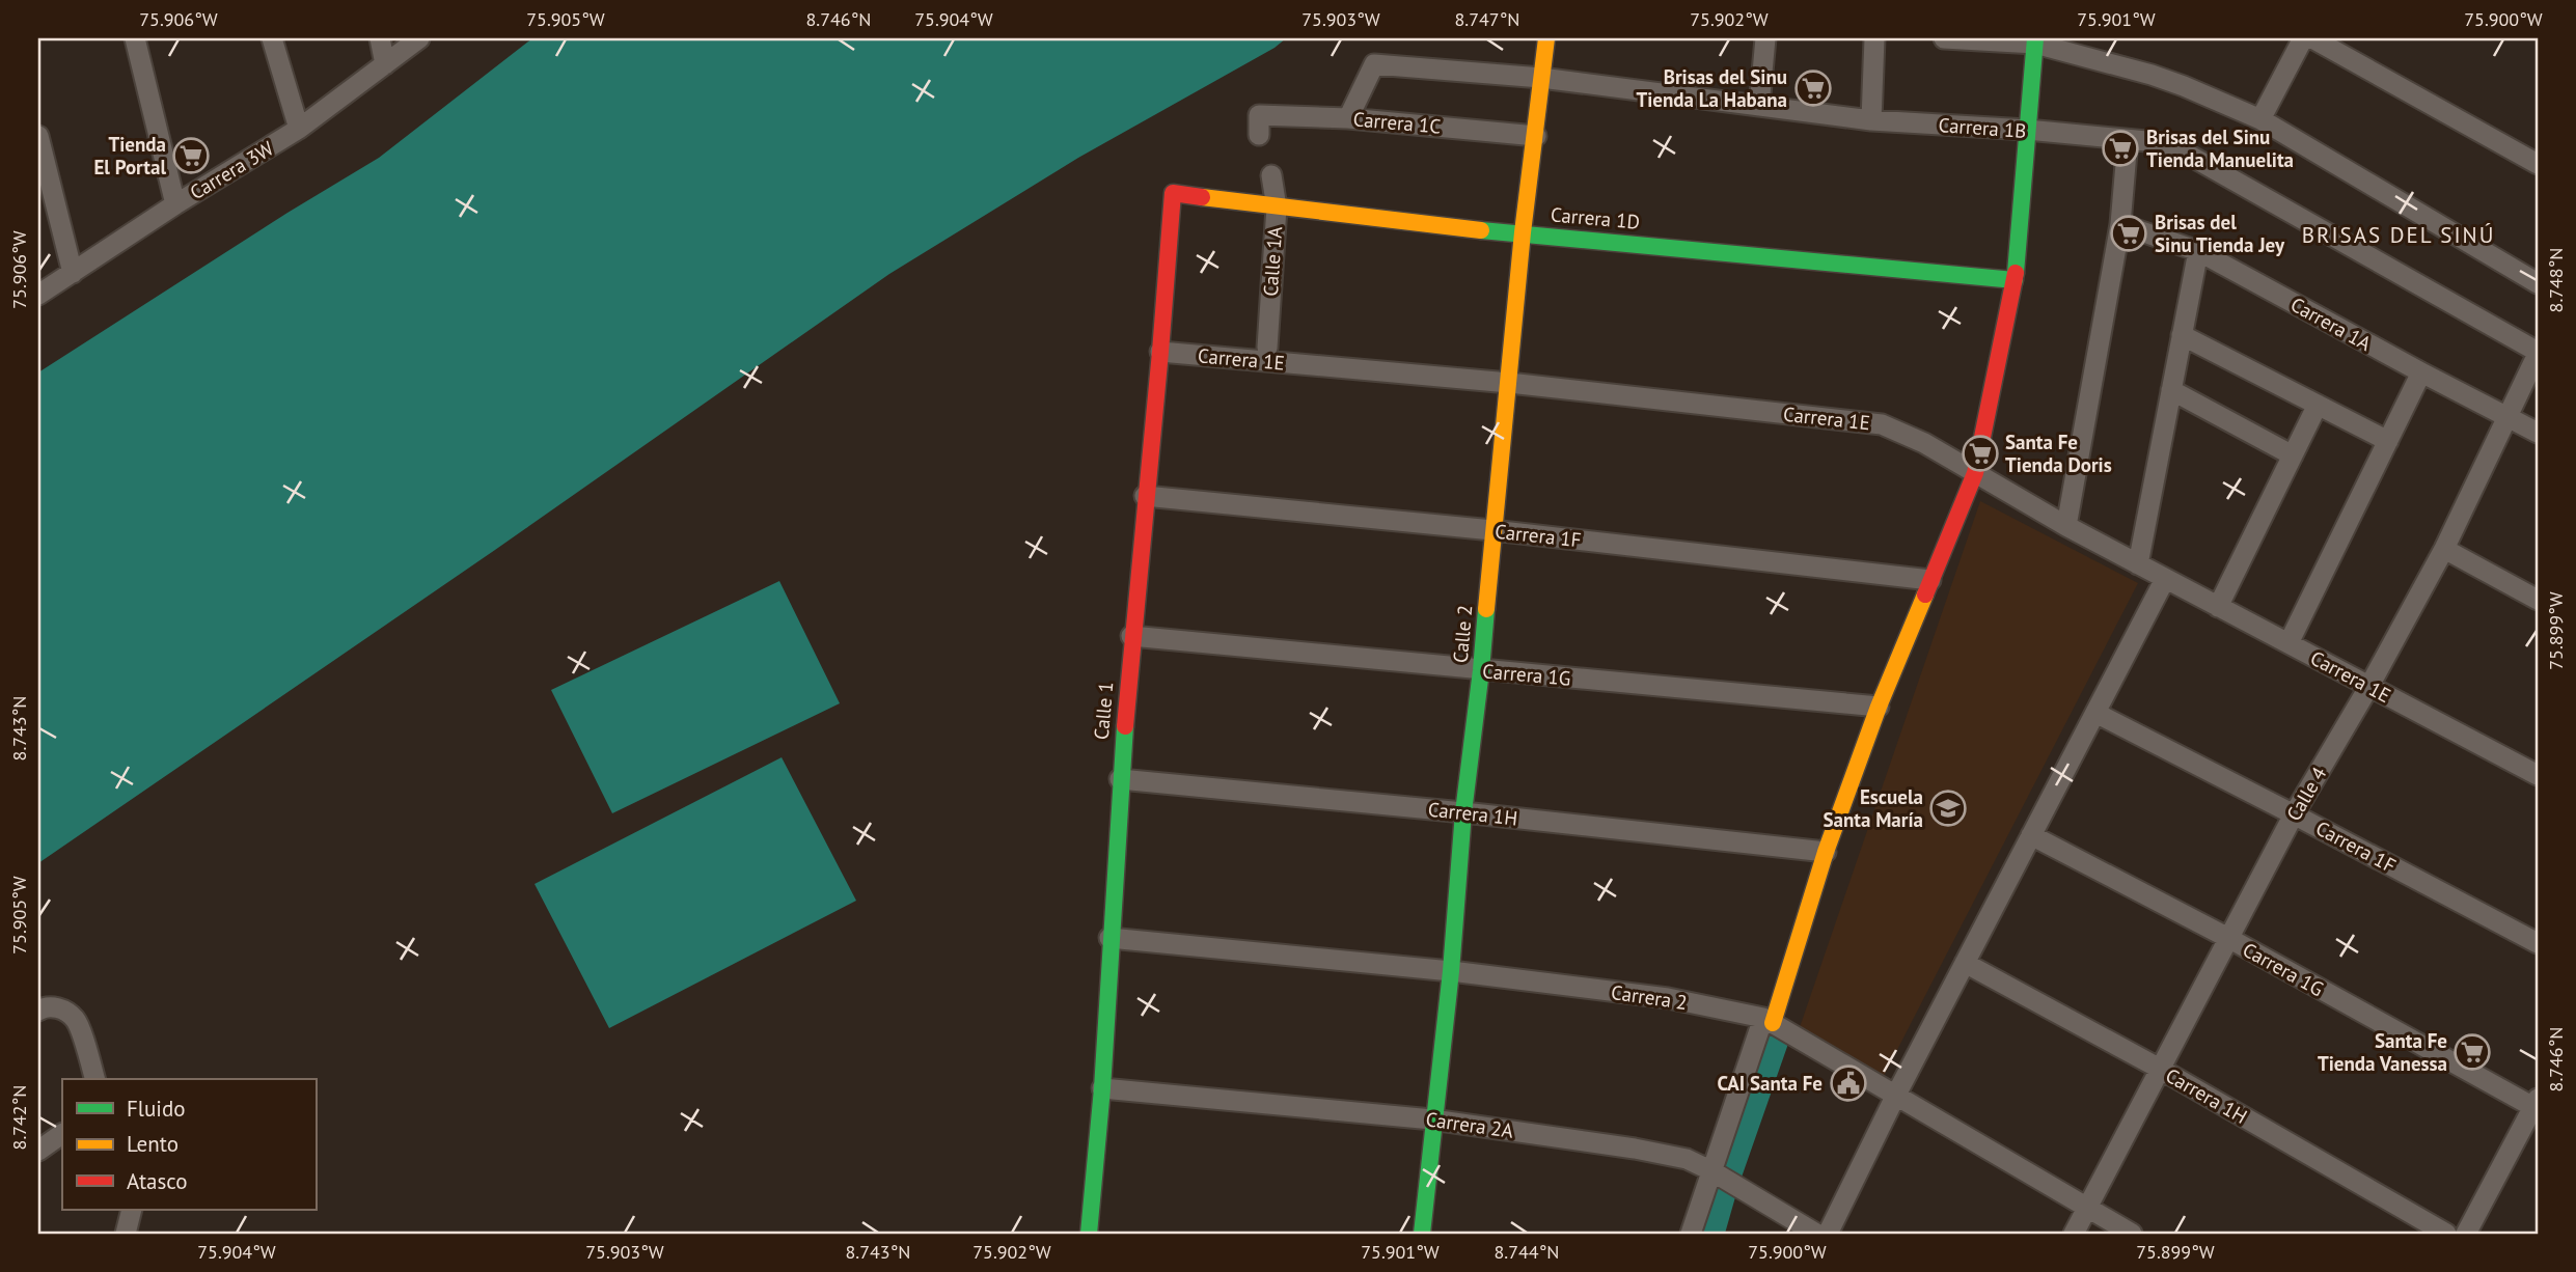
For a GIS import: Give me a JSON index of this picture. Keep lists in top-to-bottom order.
{
  "streets": {
    "street": [
      "Carrera 1C",
      "Carrera 1B",
      "Carrera 3W",
      "Carrera 1D",
      "Calle 1A",
      "Carrera 1A",
      "Carrera 1E",
      "Carrera 1F",
      "Calle 2",
      "Carrera 1G",
      "Calle 1",
      "Calle 4",
      "Carrera 1H",
      "Carrera 2",
      "Carrera 2A"
    ]
  },
  "crossings": [
    ["Carrera 1C", "Carrera 1B"],
    ["Carrera 1C", "Calle 2"],
    ["Carrera 1B", "Calle 2"],
    ["Carrera 1B", "Calle 4"],
    ["Carrera 1D", "Calle 1A"],
    ["Carrera 1D", "Calle 2"],
    ["Carrera 1D", "Calle 1"],
    ["Carrera 1A", "Calle 4"],
    ["Carrera 1E", "Calle 2"],
    ["Carrera 1E", "Calle 1"],
    ["Carrera 1E", "Calle 4"],
    ["Carrera 1F", "Calle 2"],
    ["Carrera 1F", "Calle 1"],
    ["Carrera 1F", "Calle 4"],
    ["Calle 2", "Carrera 1G"],
    ["Calle 2", "Carrera 1H"],
    ["Calle 2", "Carrera 2"],
    ["Calle 2", "Carrera 2A"],
    ["Carrera 1G", "Calle 1"],
    ["Carrera 1G", "Calle 4"],
    ["Calle 1", "Carrera 1H"],
    ["Calle 1", "Carrera 2"],
    ["Calle 1", "Carrera 2A"],
    ["Calle 4", "Carrera 1H"],
    ["Calle 4", "Carrera 2"]
  ],
  "districts": ["BRISAS DEL SINÚ"],
  "places": {
    "supermarket": [
      "Brisas del Sinu Tienda La Habana",
      "Brisas del Sinu Tienda Manuelita",
      "Tienda El Portal",
      "Brisas del Sinu Tienda Jey",
      "Santa Fe Tienda Doris",
      "Santa Fe Tienda Vanessa"
    ],
    "school or university": ["Escuela Santa María"],
    "public building": ["CAI Santa Fe"]
  },
  "legend": ["Fluido", "Lento", "Atasco"],
  "coordinates": [
    "75.906°W",
    "75.905°W",
    "8.746°N",
    "75.904°W",
    "75.903°W",
    "8.747°N",
    "75.902°W",
    "75.901°W",
    "75.900°W",
    "8.748°N",
    "75.899°W",
    "8.743°N",
    "8.742°N",
    "8.744°N"
  ]
}
